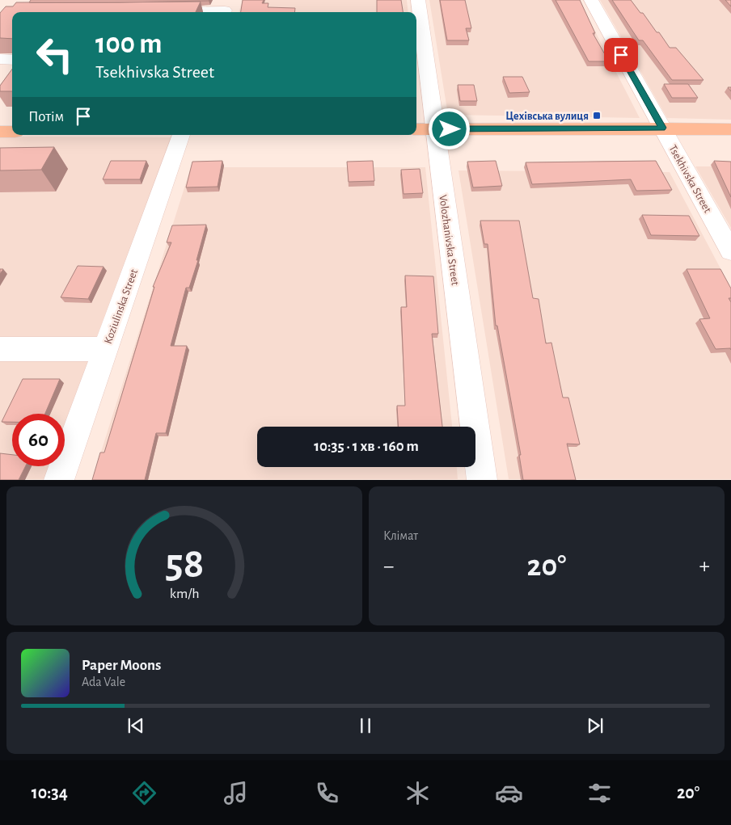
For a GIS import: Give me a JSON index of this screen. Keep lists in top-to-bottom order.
{
  "streets": {
    "street": ["Tsekhivska Street", "Volozhanivska Street", "Koziulinska Street"]
  },
  "places": {
    "transit": ["Цехівська вулиця"]
  },
  "page": {
    "turn": ["100 m", "Tsekhivska Street"],
    "then": "Потім",
    "limit": "60",
    "trip": "10:35 · 1 хв · 160 m",
    "tile": "Клімат",
    "heat": ["−", "20°", "+"],
    "song": ["Paper Moons", "Ada Vale"],
    "tabs": ["10:34", "20°"],
    "gauge": ["58", "km/h"]
  }
}
